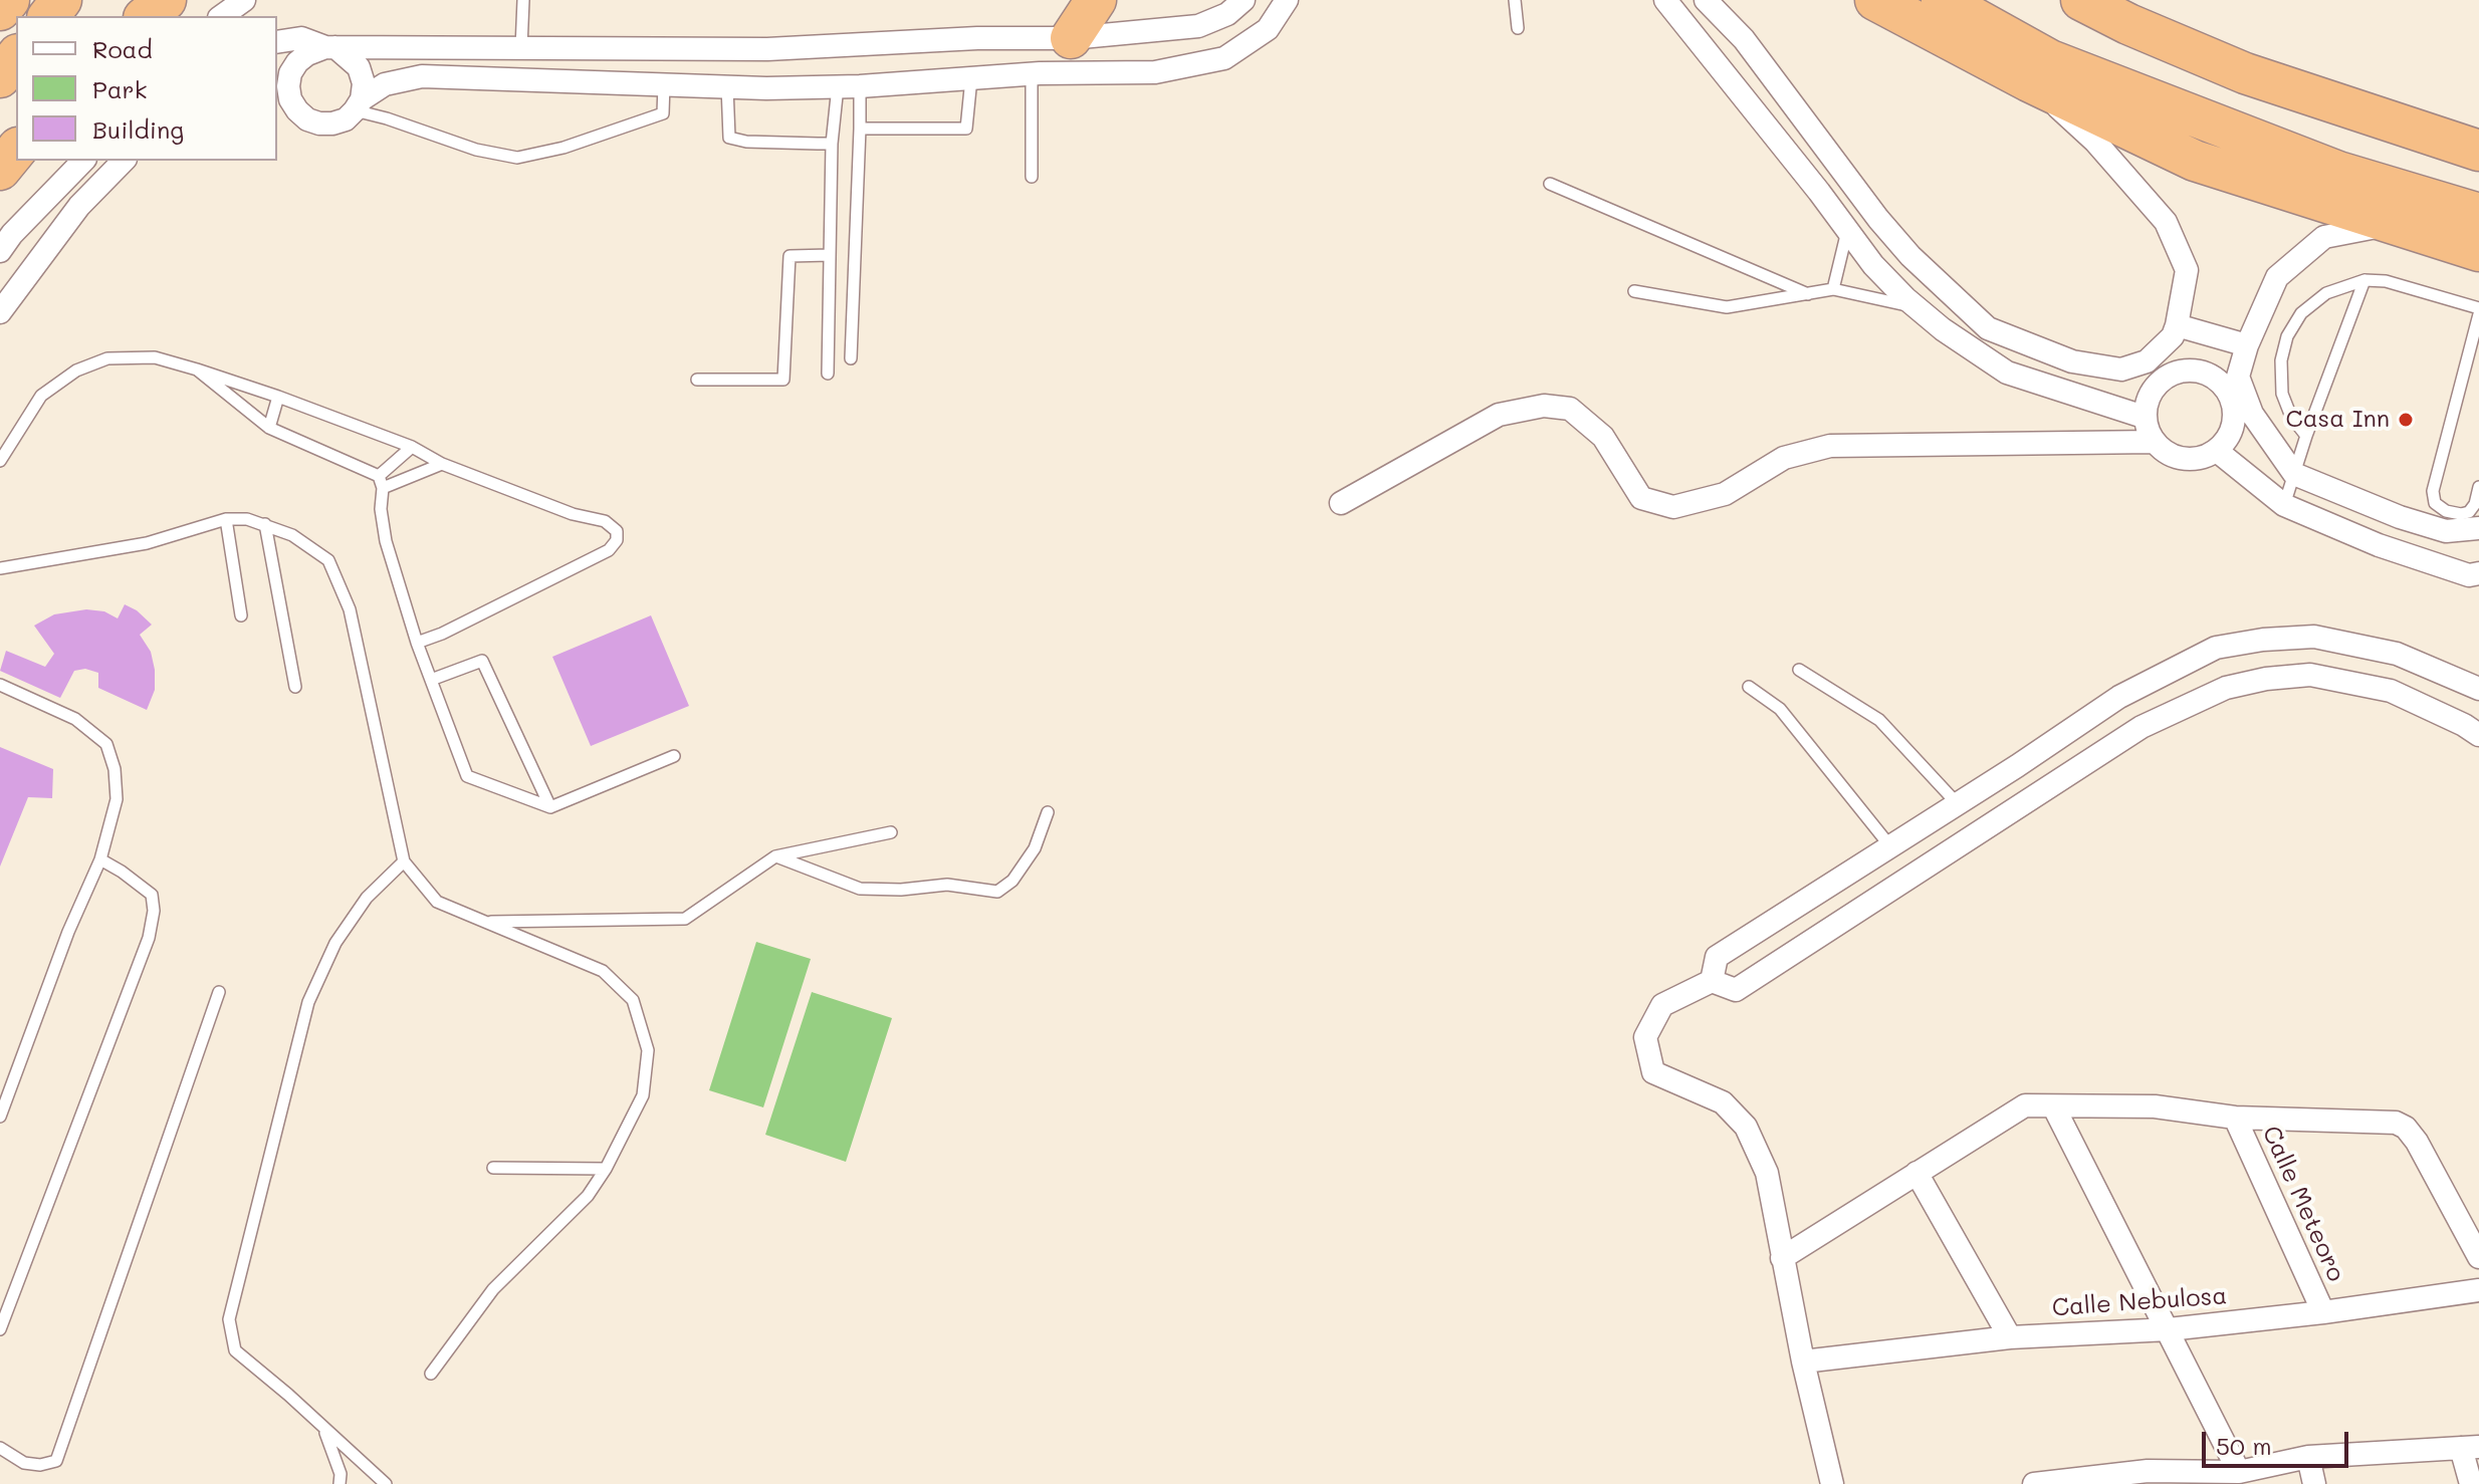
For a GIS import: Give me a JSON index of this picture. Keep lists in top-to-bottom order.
{
  "streets": {
    "street": ["Calle Meteoro", "Calle Nebulosa"]
  },
  "crossings": [
    ["Calle Meteoro", "Calle Nebulosa"]
  ],
  "places": ["Casa Inn"],
  "legend": ["Road", "Park", "Building"],
  "scale_bar": "50 m"
}
